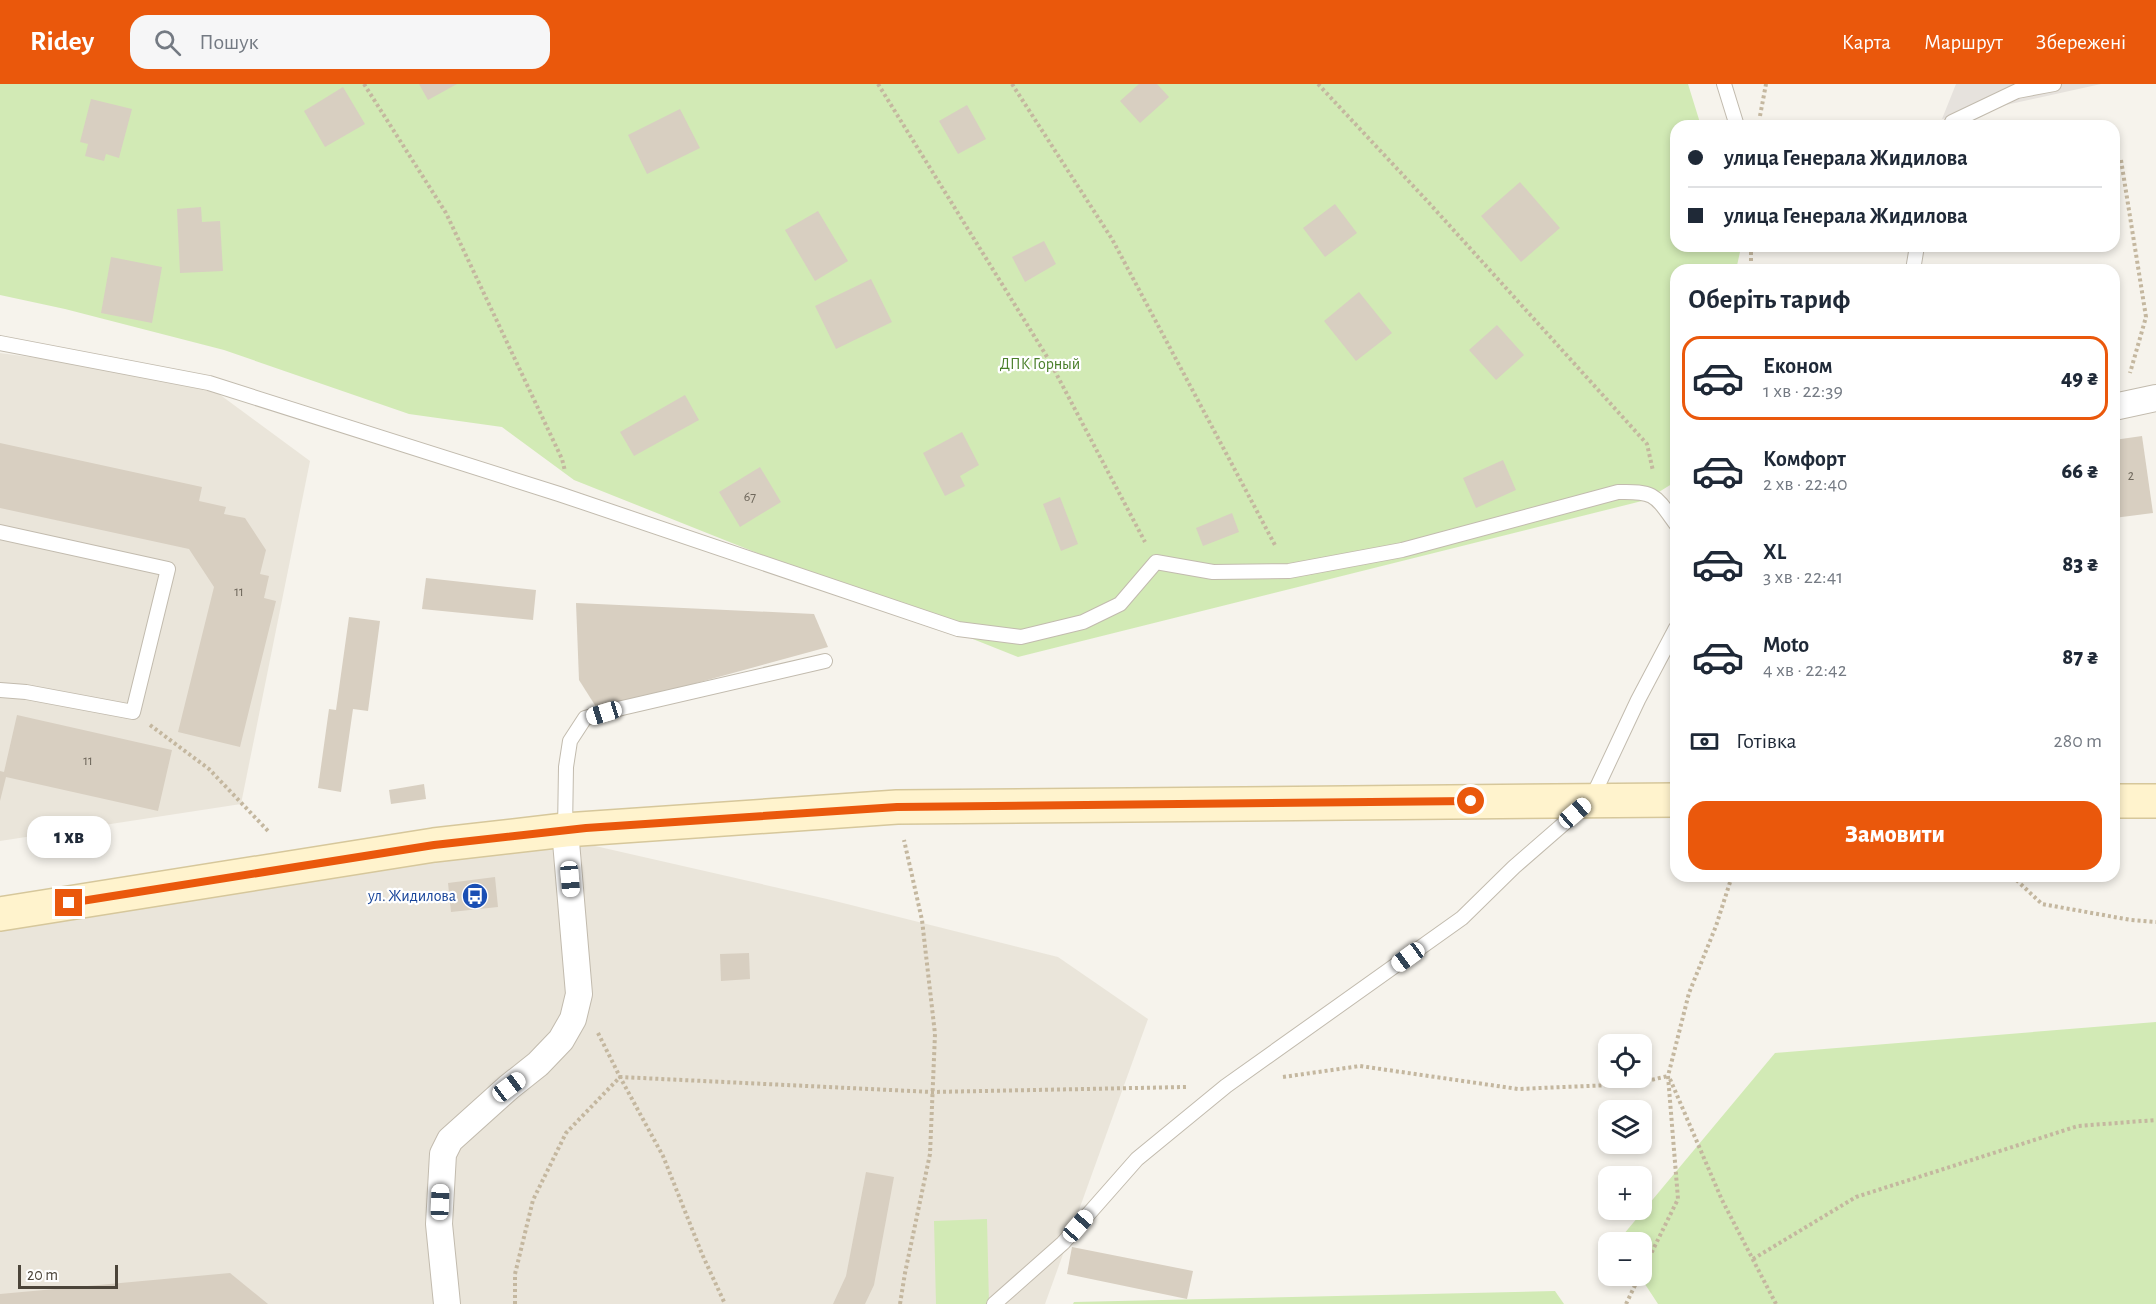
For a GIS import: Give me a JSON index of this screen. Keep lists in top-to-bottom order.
{
  "parks": ["ДПК Горный"],
  "places": {
    "bus stop": ["ул. Жидилова"]
  },
  "house_numbers": [
    "2",
    "67",
    "11",
    "11"
  ],
  "scale_bar": "20 m",
  "page": {
    "header": "Ridey",
    "search": "Пошук",
    "nav": ["Карта", "Маршрут", "Збережені"],
    "banner": ["улица Генерала Жидилова", "улица Генерала Жидилова"],
    "heading": "Оберіть тариф",
    "list": [
      {
        "name": "Економ",
        "note": "1 хв · 22:39",
        "value": "49 ₴"
      },
      {
        "name": "Комфорт",
        "note": "2 хв · 22:40",
        "value": "66 ₴"
      },
      {
        "name": "XL",
        "note": "3 хв · 22:41",
        "value": "83 ₴"
      },
      {
        "name": "Moto",
        "note": "4 хв · 22:42",
        "value": "87 ₴"
      }
    ],
    "pay": ["Готівка", "280 m"],
    "buttons": "Замовити",
    "bubble": "1 хв",
    "map_buttons": ["+", "−"],
    "scale": "20 m"
  }
}
